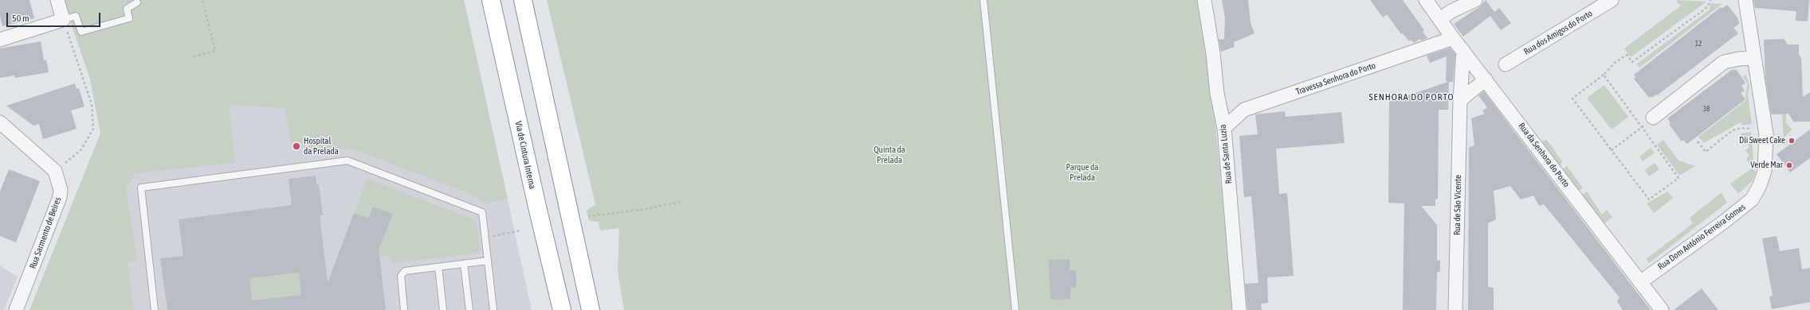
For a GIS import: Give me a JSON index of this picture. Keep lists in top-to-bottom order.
{
  "streets": {
    "highway": ["Via de Cintura Interna"],
    "street": [
      "Rua dos Amigos do Porto",
      "Travessa Senhora do Porto",
      "Rua de Santa Luzia",
      "Rua da Senhora do Porto",
      "Rua de São Vicente",
      "Rua Sarmento de Beires",
      "Rua Dom António Ferreira Gomes"
    ]
  },
  "crossings": [
    ["Travessa Senhora do Porto", "Rua de Santa Luzia"],
    ["Travessa Senhora do Porto", "Rua da Senhora do Porto"],
    ["Rua da Senhora do Porto", "Rua de São Vicente"],
    ["Rua da Senhora do Porto", "Rua Dom António Ferreira Gomes"]
  ],
  "districts": ["SENHORA DO PORTO"],
  "parks": ["Quinta da Prelada", "Parque da Prelada"],
  "places": ["Dii Sweet Cake", "Hospital da Prelada", "Verde Mar"],
  "house_numbers": ["12", "38"],
  "scale_bar": "50 m"
}
